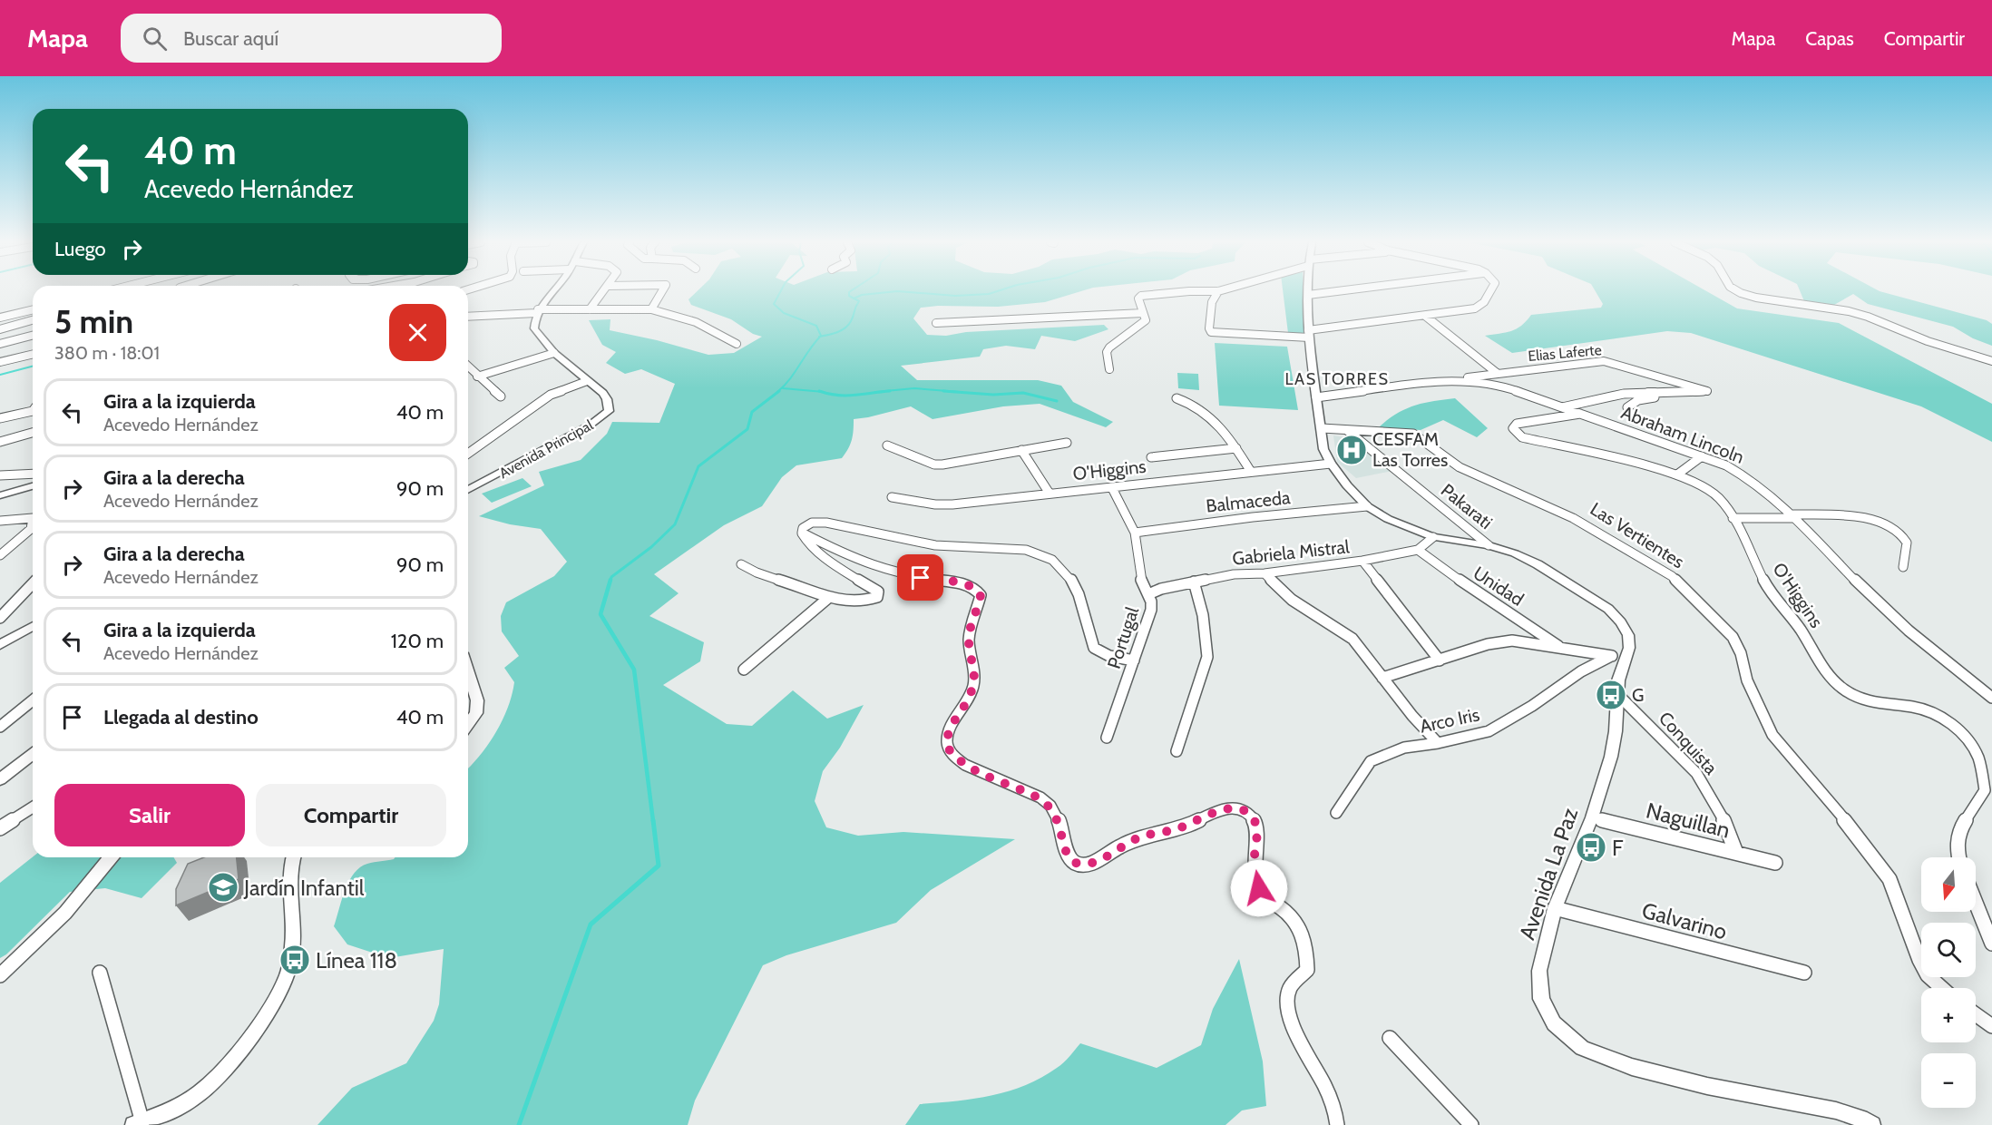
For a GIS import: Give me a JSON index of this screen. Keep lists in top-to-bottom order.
{
  "streets": {
    "street": [
      "Elias Laferte",
      "Abraham Lincoln",
      "Avenida Principal",
      "O'Higgins",
      "Balmaceda",
      "Pakarati",
      "Las Vertientes",
      "Gabriela Mistral",
      "Unidad",
      "Portugal",
      "Arco Iris",
      "Conquista",
      "Naguillan",
      "Avenida La Paz",
      "Galvarino"
    ]
  },
  "crossings": [
    ["Elias Laferte", "Abraham Lincoln"],
    ["Abraham Lincoln", "O'Higgins"],
    ["O'Higgins", "Portugal"],
    ["O'Higgins", "Avenida La Paz"],
    ["Balmaceda", "Portugal"],
    ["Balmaceda", "Avenida La Paz"],
    ["Pakarati", "Las Vertientes"],
    ["Pakarati", "Avenida La Paz"],
    ["Gabriela Mistral", "Unidad"],
    ["Gabriela Mistral", "Portugal"],
    ["Gabriela Mistral", "Avenida La Paz"],
    ["Arco Iris", "Avenida La Paz"],
    ["Conquista", "Naguillan"],
    ["Conquista", "Avenida La Paz"],
    ["Naguillan", "Avenida La Paz"],
    ["Avenida La Paz", "Galvarino"]
  ],
  "districts": ["LAS TORRES"],
  "places": {
    "hospital": ["CESFAM Las Torres"],
    "bus stop": ["G", "F", "Línea 118"],
    "school or university": ["Jardín Infantil"]
  },
  "north": "bottom",
  "page": {
    "header": "Mapa",
    "search": "Buscar aquí",
    "nav": ["Mapa", "Capas", "Compartir"],
    "turn": ["40 m", "Acevedo Hernández"],
    "then": "Luego",
    "heading": ["5 min", "380 m · 18:01"],
    "list": [
      {
        "name": "Gira a la izquierda",
        "note": "Acevedo Hernández",
        "value": "40 m"
      },
      {
        "name": "Gira a la derecha",
        "note": "Acevedo Hernández",
        "value": "90 m"
      },
      {
        "name": "Gira a la derecha",
        "note": "Acevedo Hernández",
        "value": "90 m"
      },
      {
        "name": "Gira a la izquierda",
        "note": "Acevedo Hernández",
        "value": "120 m"
      },
      {
        "name": "Llegada al destino",
        "value": "40 m"
      }
    ],
    "buttons": ["Salir", "Compartir"],
    "map_buttons": ["+", "−"]
  }
}
